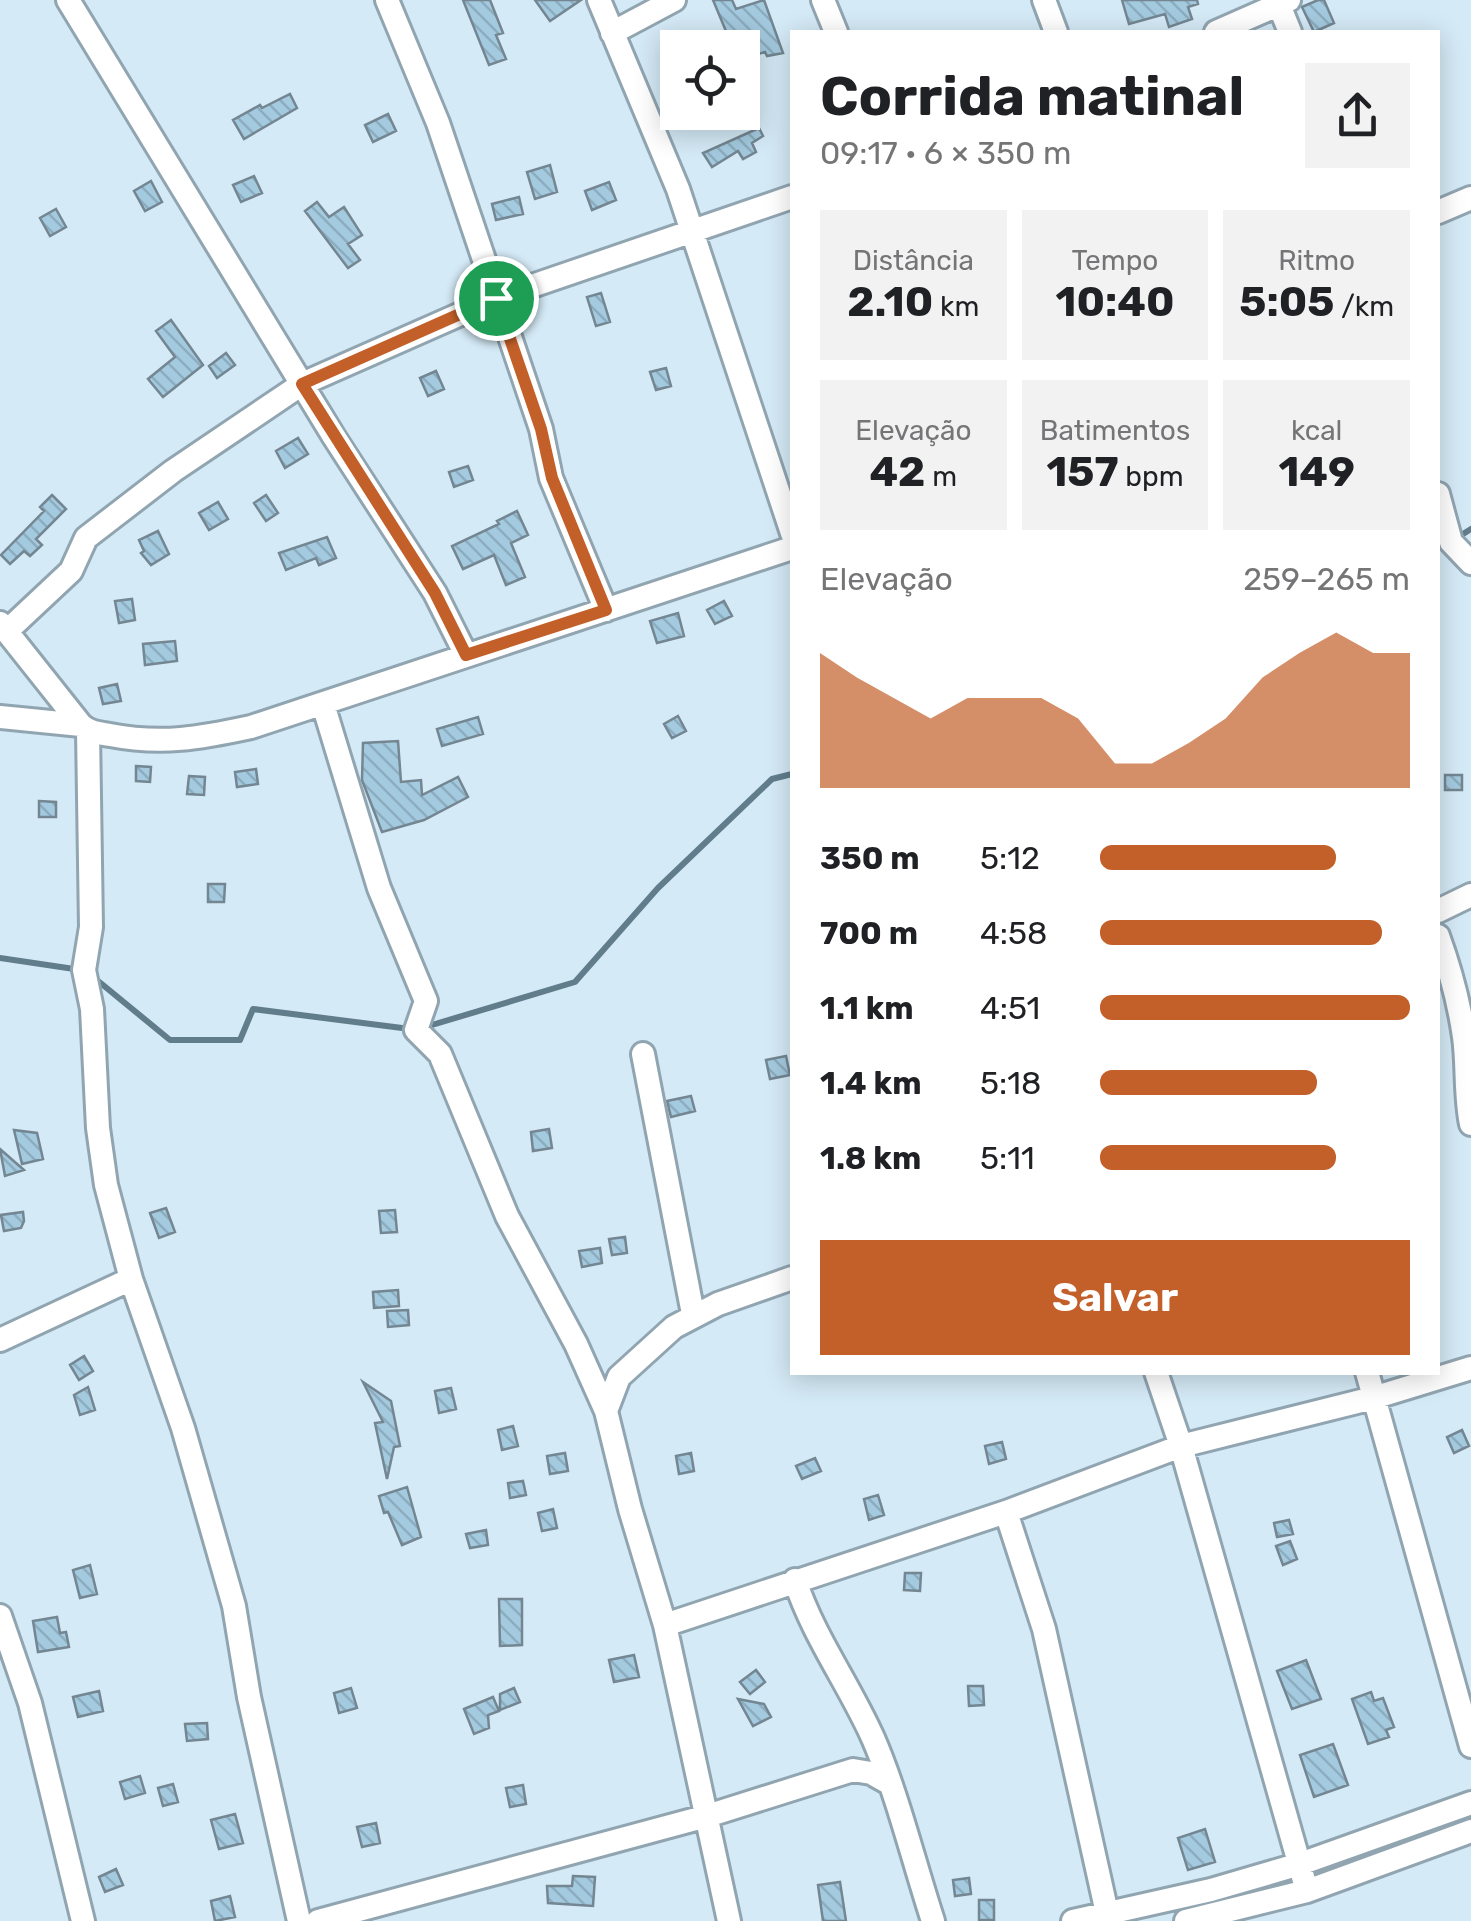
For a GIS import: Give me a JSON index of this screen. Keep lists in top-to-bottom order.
{
  "page": {
    "heading": ["Corrida matinal", "09:17 · 6 × 350 m"],
    "stats": [
      ["Distância", "2.10 km"],
      ["Tempo", "10:40"],
      ["Ritmo", "5:05 /km"],
      ["Elevação", "42 m"],
      ["Batimentos", "157 bpm"],
      ["kcal", "149"]
    ],
    "chart": ["Elevação", "259–265 m"],
    "list": [
      {
        "name": "350 m",
        "note": "5:12"
      },
      {
        "name": "700 m",
        "note": "4:58"
      },
      {
        "name": "1.1 km",
        "note": "4:51"
      },
      {
        "name": "1.4 km",
        "note": "5:18"
      },
      {
        "name": "1.8 km",
        "note": "5:11"
      }
    ],
    "buttons": "Salvar"
  }
}
